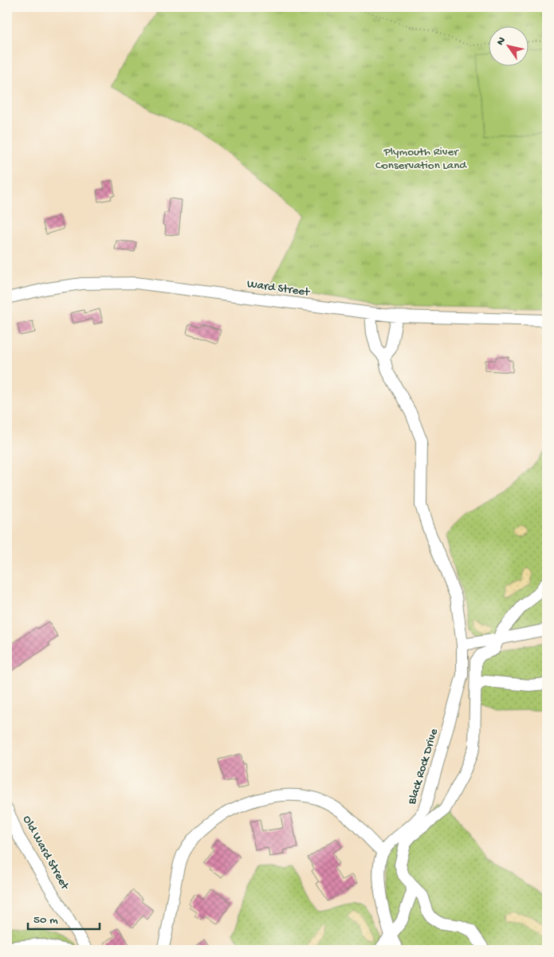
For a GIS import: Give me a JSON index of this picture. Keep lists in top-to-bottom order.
{
  "streets": {
    "street": ["Ward Street", "Black Rock Drive", "Old Ward Street"]
  },
  "crossings": [
    ["Ward Street", "Black Rock Drive"]
  ],
  "parks": ["Plymouth River Conservation Land"],
  "scale_bar": "50 m",
  "north": "top left"
}
